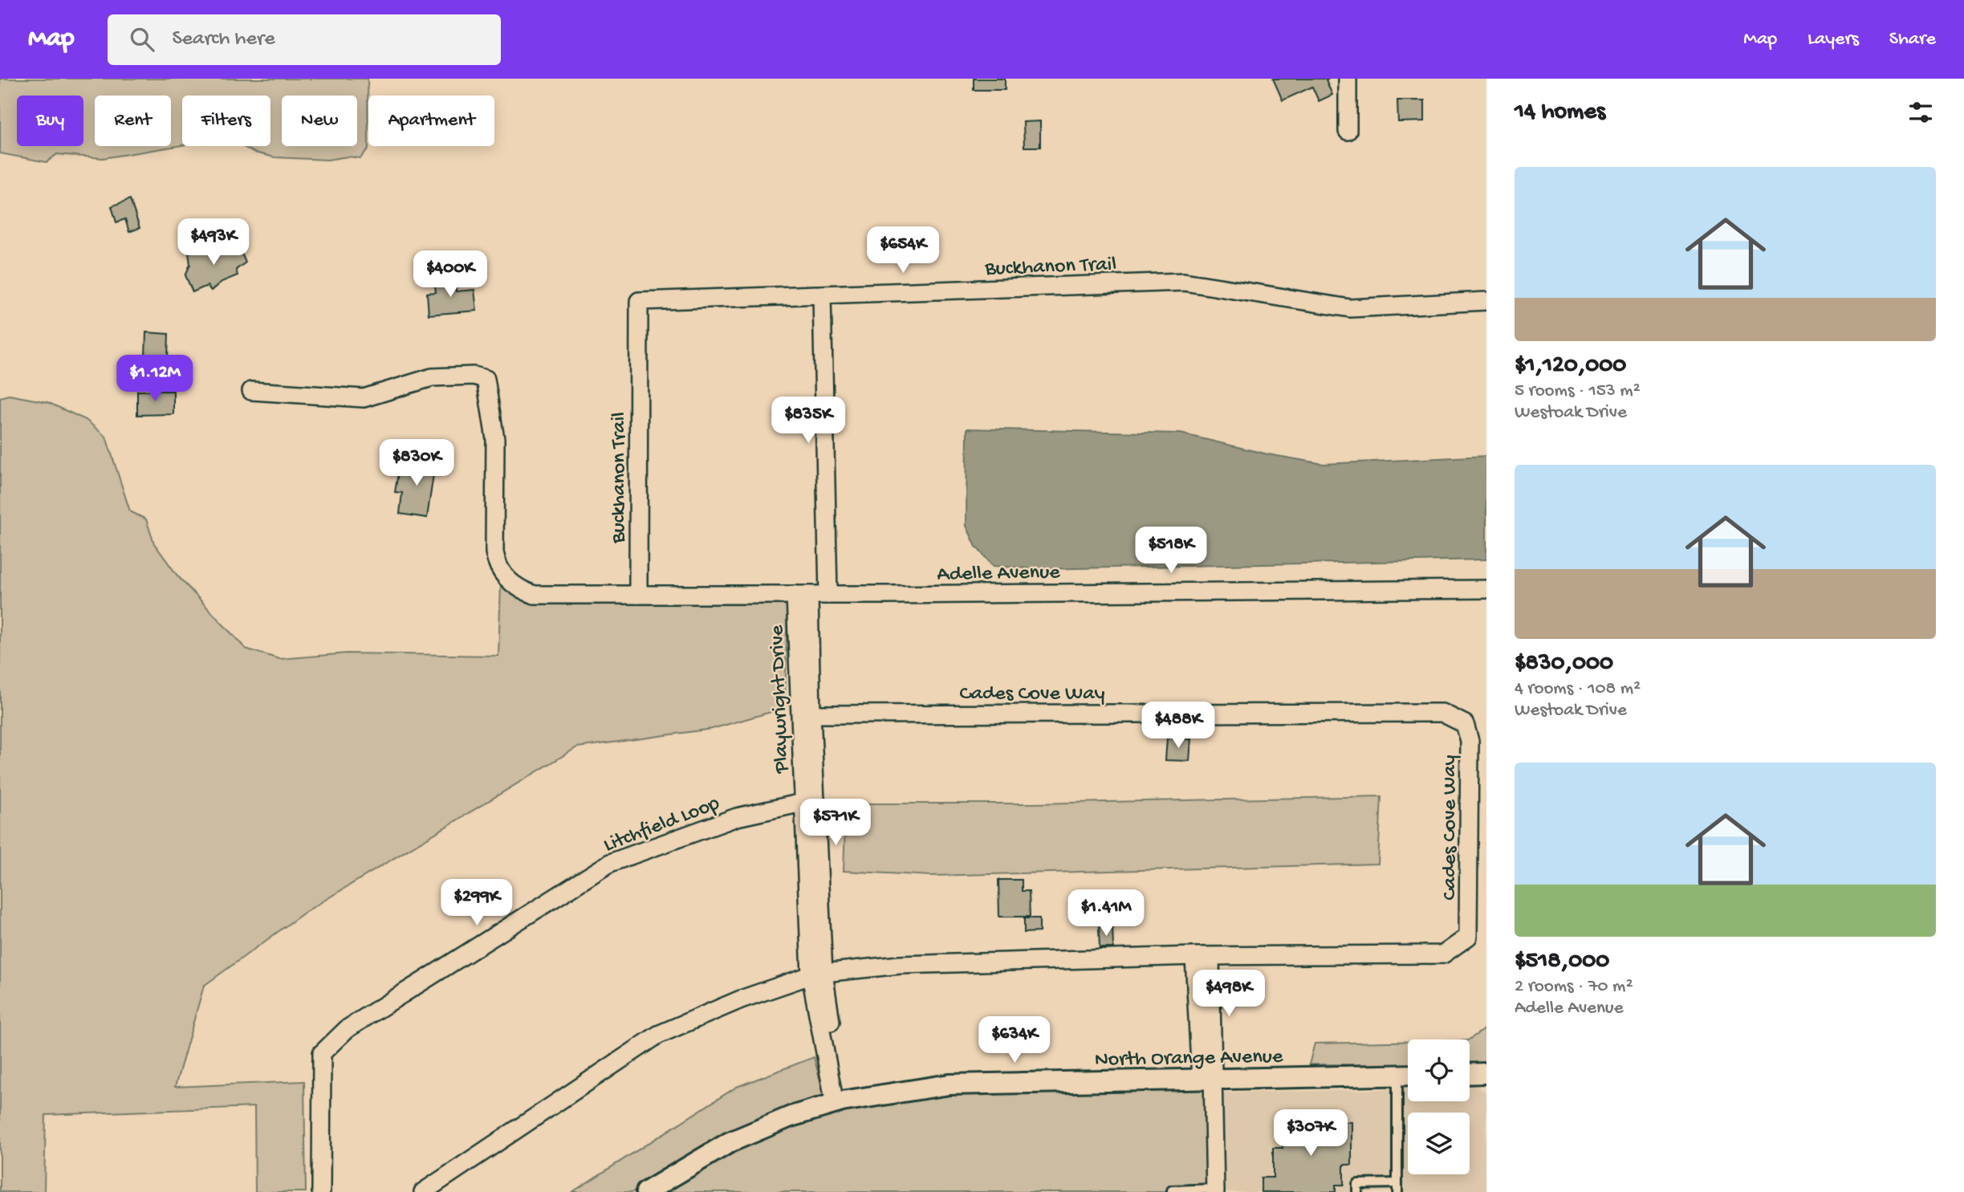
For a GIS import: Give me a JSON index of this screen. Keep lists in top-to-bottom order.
{
  "streets": {
    "street": [
      "Buckhanon Trail",
      "Adelle Avenue",
      "Cades Cove Way",
      "Playwright Drive",
      "Litchfield Loop",
      "North Orange Avenue"
    ]
  },
  "crossings": [
    ["Buckhanon Trail", "Adelle Avenue"],
    ["Adelle Avenue", "Playwright Drive"],
    ["Cades Cove Way", "Playwright Drive"],
    ["Playwright Drive", "Litchfield Loop"],
    ["Playwright Drive", "North Orange Avenue"]
  ],
  "page": {
    "header": "Map",
    "search": "Search here",
    "nav": ["Map", "Layers", "Share"],
    "heading": "14 homes",
    "chip": [
      "Buy",
      "Rent",
      "Filters",
      "New",
      "Apartment"
    ],
    "list": [
      {
        "name": "$1,120,000",
        "note": "5 rooms · 153 m² · Westoak Drive"
      },
      {
        "name": "$830,000",
        "note": "4 rooms · 108 m² · Westoak Drive"
      },
      {
        "name": "$518,000",
        "note": "2 rooms · 70 m² · Adelle Avenue"
      }
    ],
    "price": [
      "$493K",
      "$654K",
      "$400K",
      "$1.12M",
      "$835K",
      "$830K",
      "$518K",
      "$488K",
      "$571K",
      "$299K",
      "$1.41M",
      "$498K",
      "$634K",
      "$307K"
    ]
  }
}
